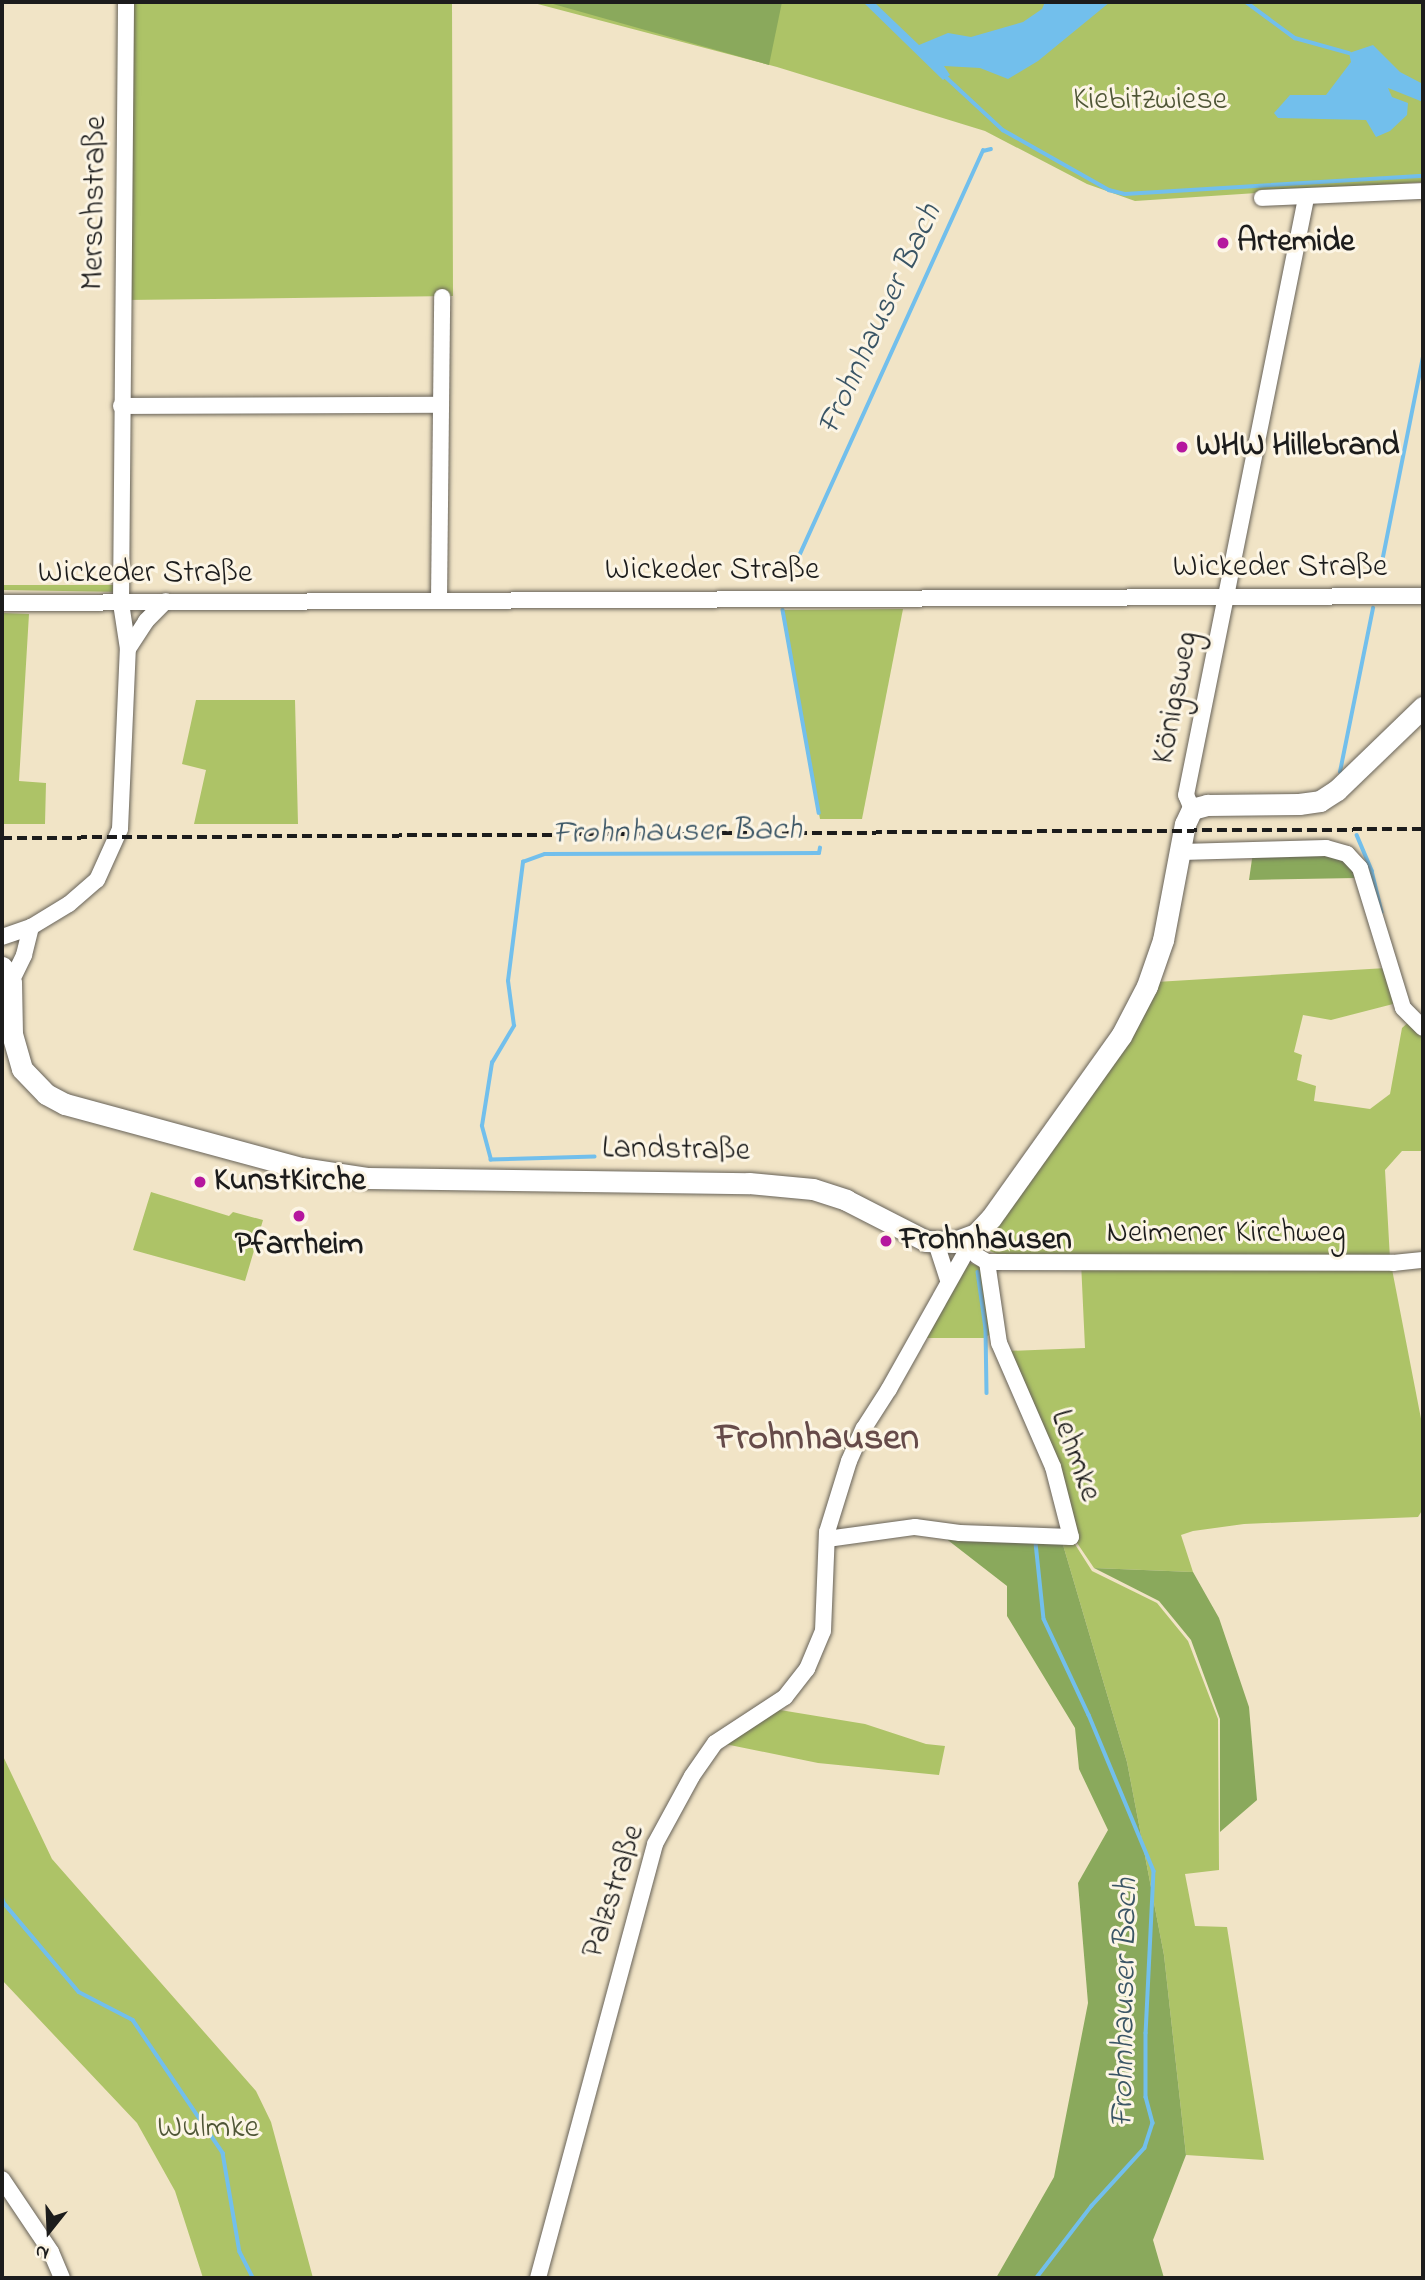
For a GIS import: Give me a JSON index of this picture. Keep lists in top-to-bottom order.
{
  "streets": {
    "main road": ["Landstraße"],
    "street": [
      "Merschstraße",
      "Wickeder Straße",
      "Königsweg",
      "Neimener Kirchweg",
      "Lehmke",
      "Palzstraße"
    ]
  },
  "crossings": [
    ["Merschstraße", "Wickeder Straße"],
    ["Wickeder Straße", "Königsweg"],
    ["Neimener Kirchweg", "Lehmke"],
    ["Lehmke", "Palzstraße"]
  ],
  "districts": ["Frohnhausen"],
  "water": ["Frohnhauser Bach"],
  "parks": ["Kiebitzwiese", "Wulmke"],
  "places": [
    "Artemide",
    "WHW Hillebrand",
    "KunstKirche",
    "Pfarrheim",
    "Frohnhausen"
  ],
  "north": "bottom"
}
